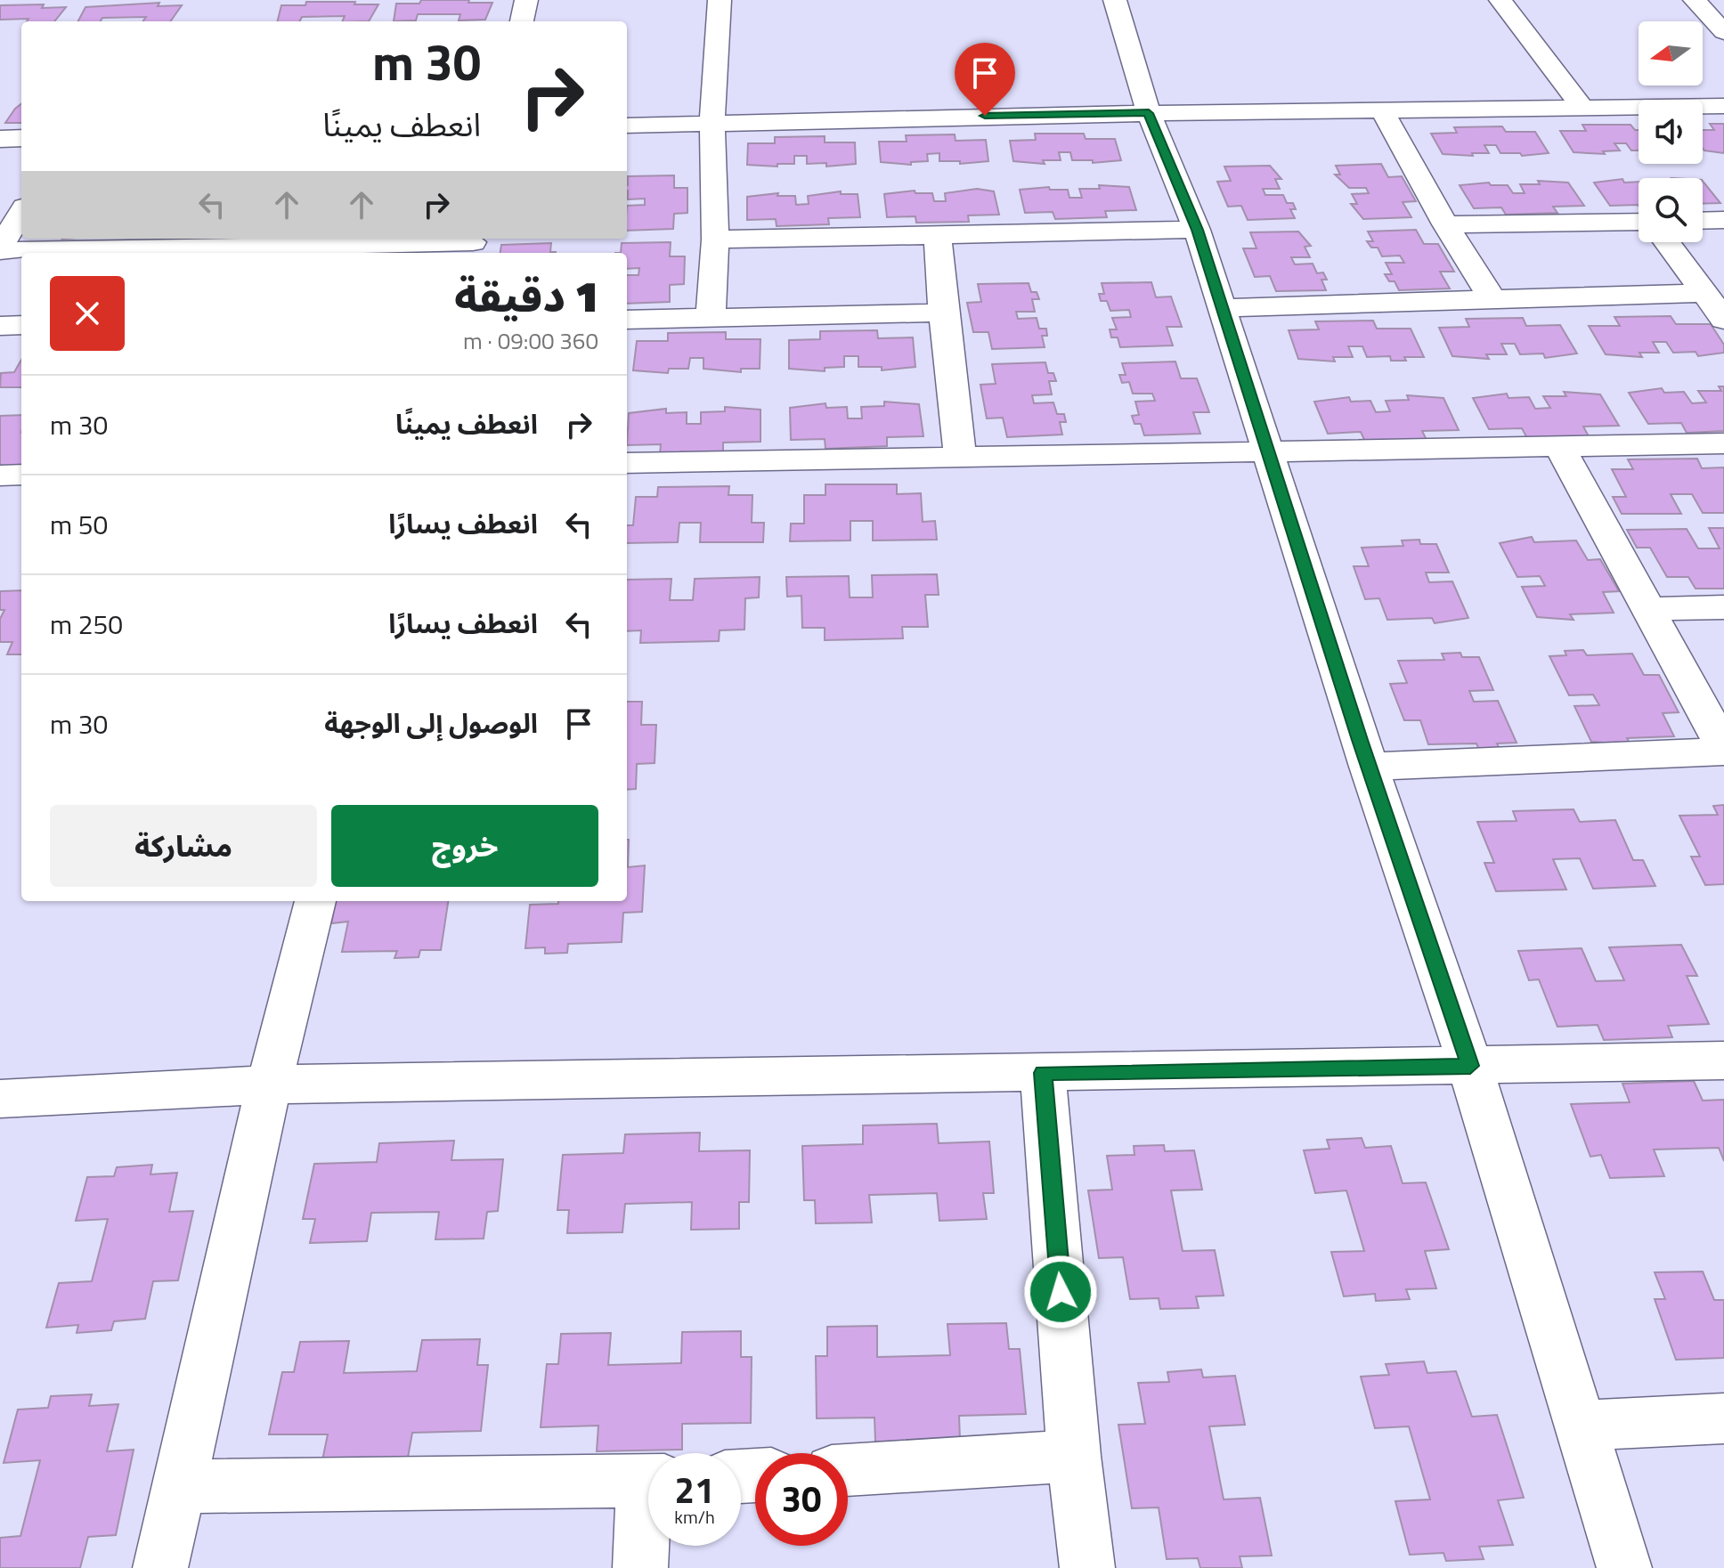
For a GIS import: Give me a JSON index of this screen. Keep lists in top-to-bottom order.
{
  "north": "left",
  "page": {
    "turn": ["30 m", "انعطف يمينًا"],
    "heading": ["1 دقيقة", "360 m · 09:00"],
    "list": [
      {
        "name": "انعطف يمينًا",
        "value": "30 m"
      },
      {
        "name": "انعطف يسارًا",
        "value": "50 m"
      },
      {
        "name": "انعطف يسارًا",
        "value": "250 m"
      },
      {
        "name": "الوصول إلى الوجهة",
        "value": "30 m"
      }
    ],
    "buttons": ["خروج", "مشاركة"],
    "speed": "21 km/h",
    "limit": "30"
  }
}
